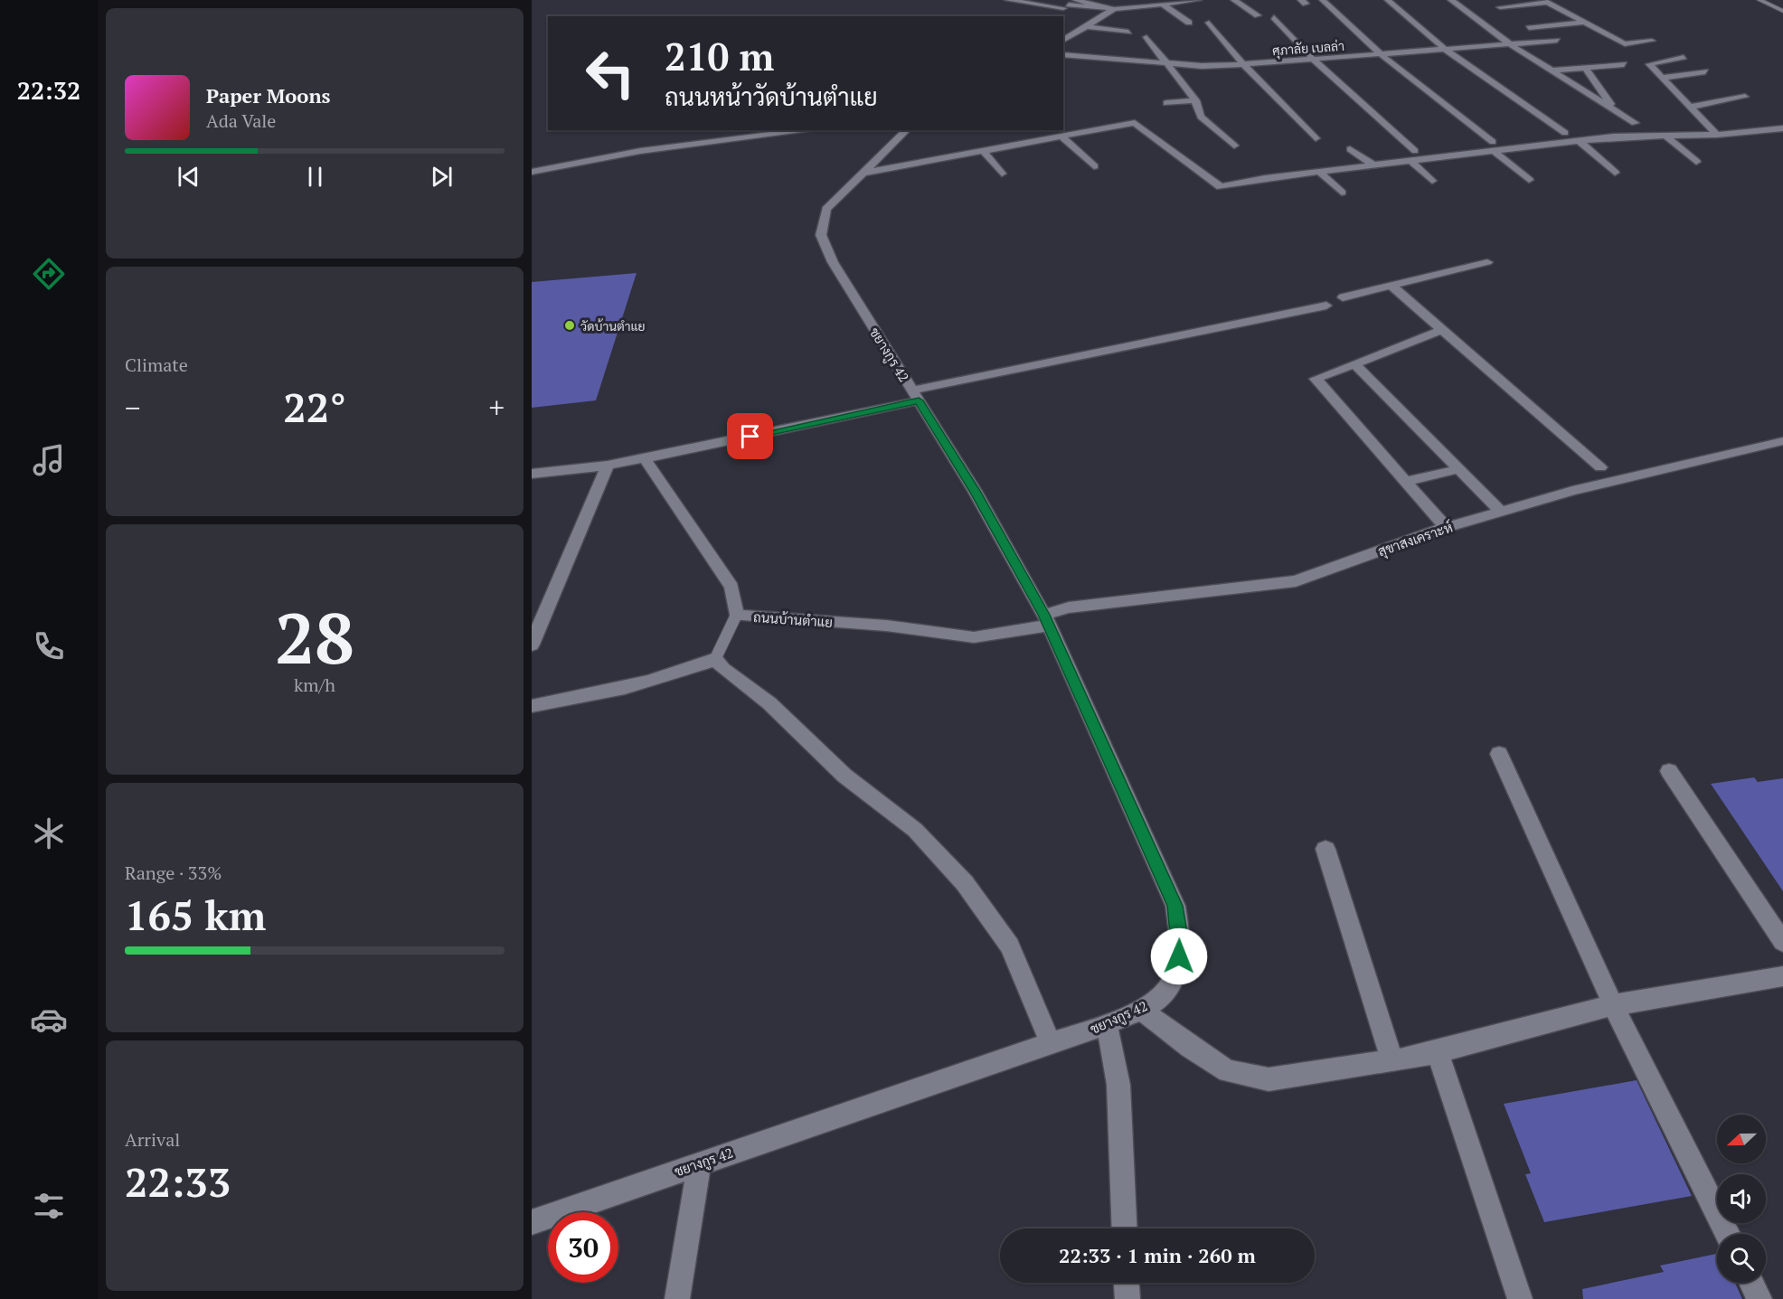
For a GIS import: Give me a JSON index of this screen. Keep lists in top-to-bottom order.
{
  "streets": {
    "street": [
      "ศุภาลัย เบลล่า",
      "ชยางกูร 42",
      "สุขาสงเคราะห์",
      "ถนนบ้านตำแย"
    ]
  },
  "crossings": [
    ["ชยางกูร 42", "สุขาสงเคราะห์"],
    ["ชยางกูร 42", "ถนนบ้านตำแย"],
    ["สุขาสงเคราะห์", "ถนนบ้านตำแย"]
  ],
  "places": ["วัดบ้านตำแย"],
  "north": "left",
  "page": {
    "tabs": "22:32",
    "turn": ["210 m", "ถนนหน้าวัดบ้านตำแย"],
    "song": ["Paper Moons", "Ada Vale"],
    "tile": [
      "Climate",
      ["28", "km/h"],
      ["Range · 33%", "165 km"],
      ["Arrival", "22:33"]
    ],
    "heat": ["−", "22°", "+"],
    "limit": "30",
    "trip": "22:33 · 1 min · 260 m"
  }
}
